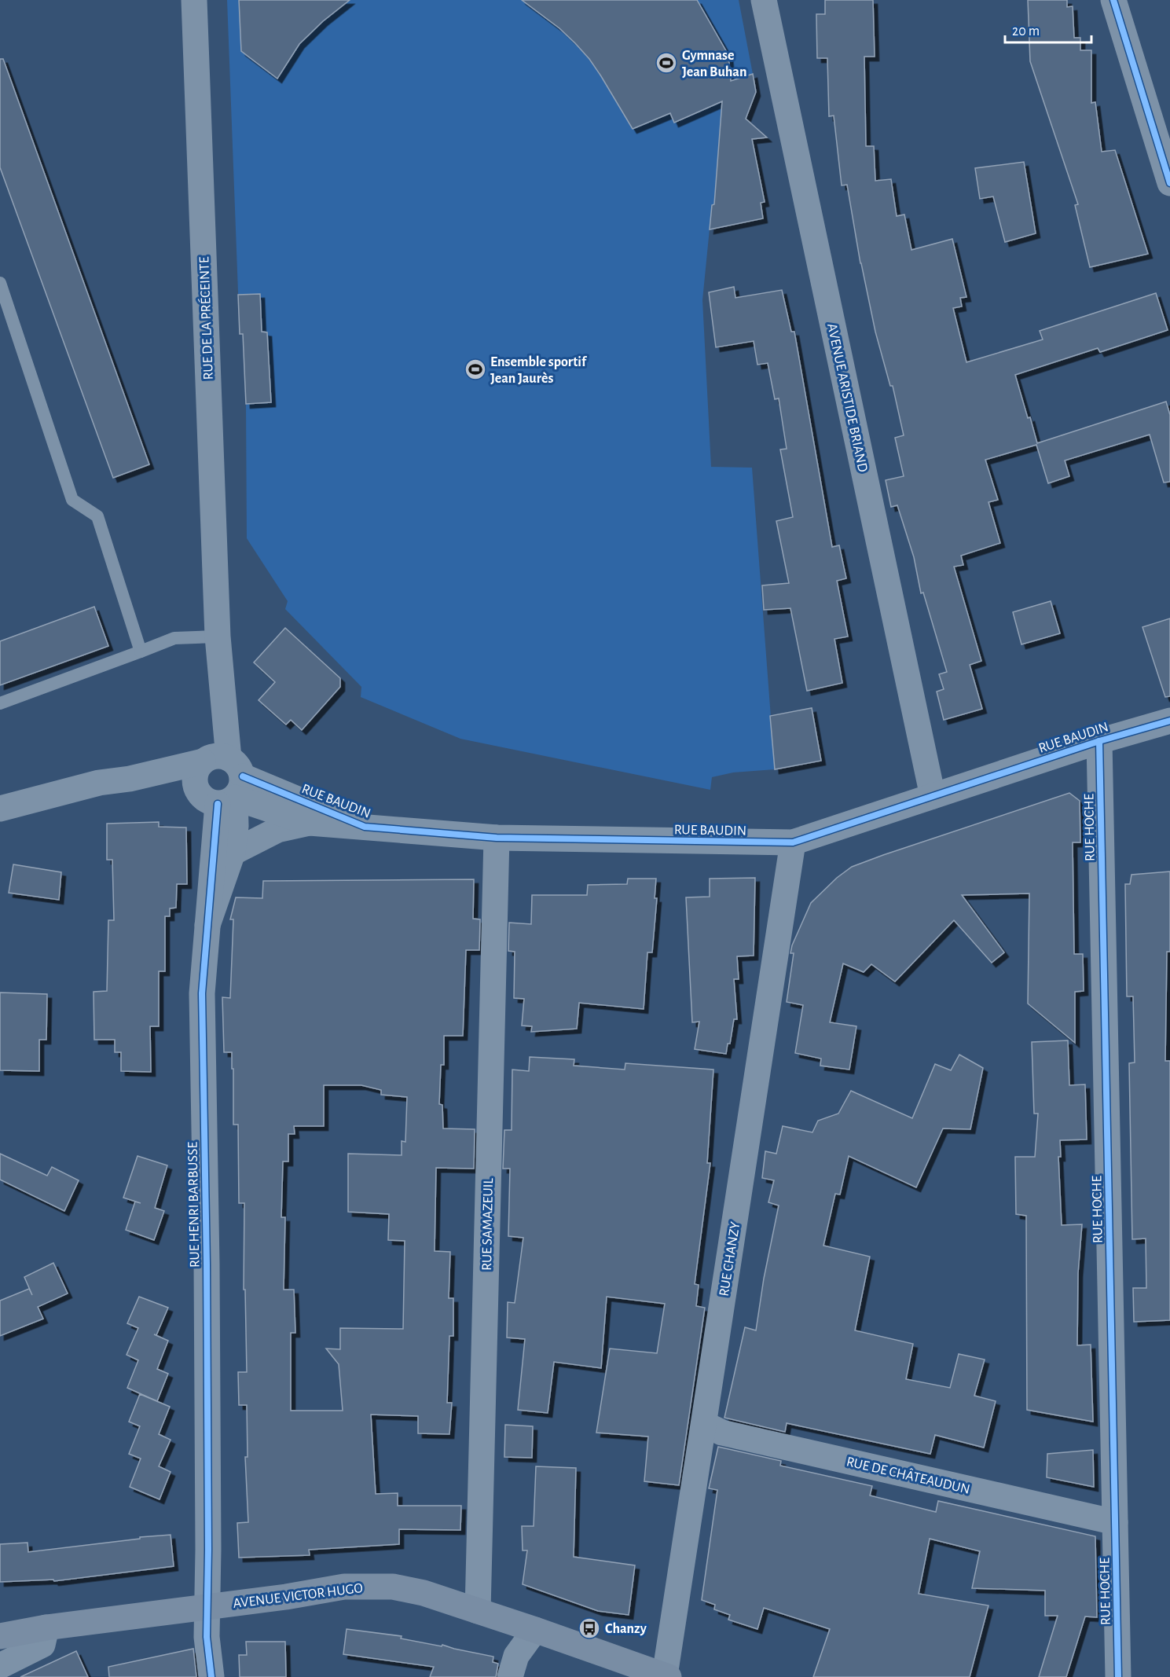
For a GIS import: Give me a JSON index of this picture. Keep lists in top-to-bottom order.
{
  "streets": {
    "street": [
      "RUE DE LA PRÉCEINTE",
      "AVENUE ARISTIDE BRIAND",
      "RUE BAUDIN",
      "RUE HOCHE",
      "RUE HENRI BARBUSSE",
      "RUE SAMAZEUIL",
      "RUE CHANZY",
      "RUE DE CHÂTEAUDUN",
      "AVENUE VICTOR HUGO"
    ]
  },
  "crossings": [
    ["RUE DE LA PRÉCEINTE", "RUE BAUDIN"],
    ["RUE DE LA PRÉCEINTE", "RUE HENRI BARBUSSE"],
    ["AVENUE ARISTIDE BRIAND", "RUE BAUDIN"],
    ["RUE BAUDIN", "RUE HOCHE"],
    ["RUE BAUDIN", "RUE HENRI BARBUSSE"],
    ["RUE BAUDIN", "RUE SAMAZEUIL"],
    ["RUE BAUDIN", "RUE CHANZY"],
    ["RUE HOCHE", "RUE DE CHÂTEAUDUN"],
    ["RUE HENRI BARBUSSE", "AVENUE VICTOR HUGO"],
    ["RUE SAMAZEUIL", "AVENUE VICTOR HUGO"],
    ["RUE CHANZY", "RUE DE CHÂTEAUDUN"],
    ["RUE CHANZY", "AVENUE VICTOR HUGO"]
  ],
  "places": {
    "sports": ["Gymnase Jean Buhan", "Ensemble sportif Jean Jaurès"],
    "bus stop": ["Chanzy"]
  },
  "scale_bar": "20 m"
}
